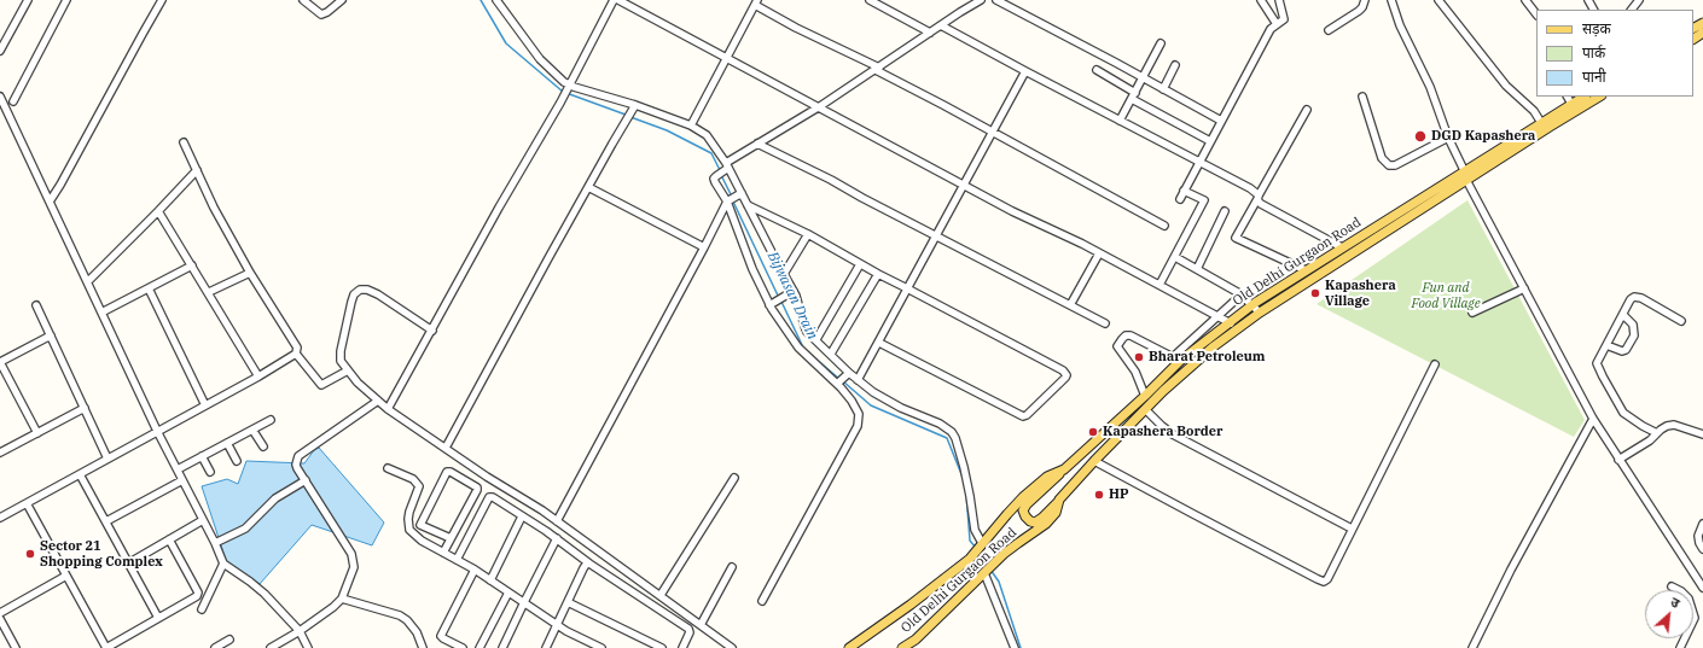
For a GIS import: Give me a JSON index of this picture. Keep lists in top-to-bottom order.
{
  "streets": {
    "main road": ["Old Delhi Gurgaon Road"]
  },
  "water": ["Bijwasan Drain"],
  "parks": ["Fun and Food Village"],
  "places": [
    "DGD Kapashera",
    "Kapashera Village",
    "Bharat Petroleum",
    "Kapashera Border",
    "HP",
    "Sector 21 Shopping Complex"
  ],
  "legend": ["सड़क", "पार्क", "पानी"],
  "north": "top right"
}
